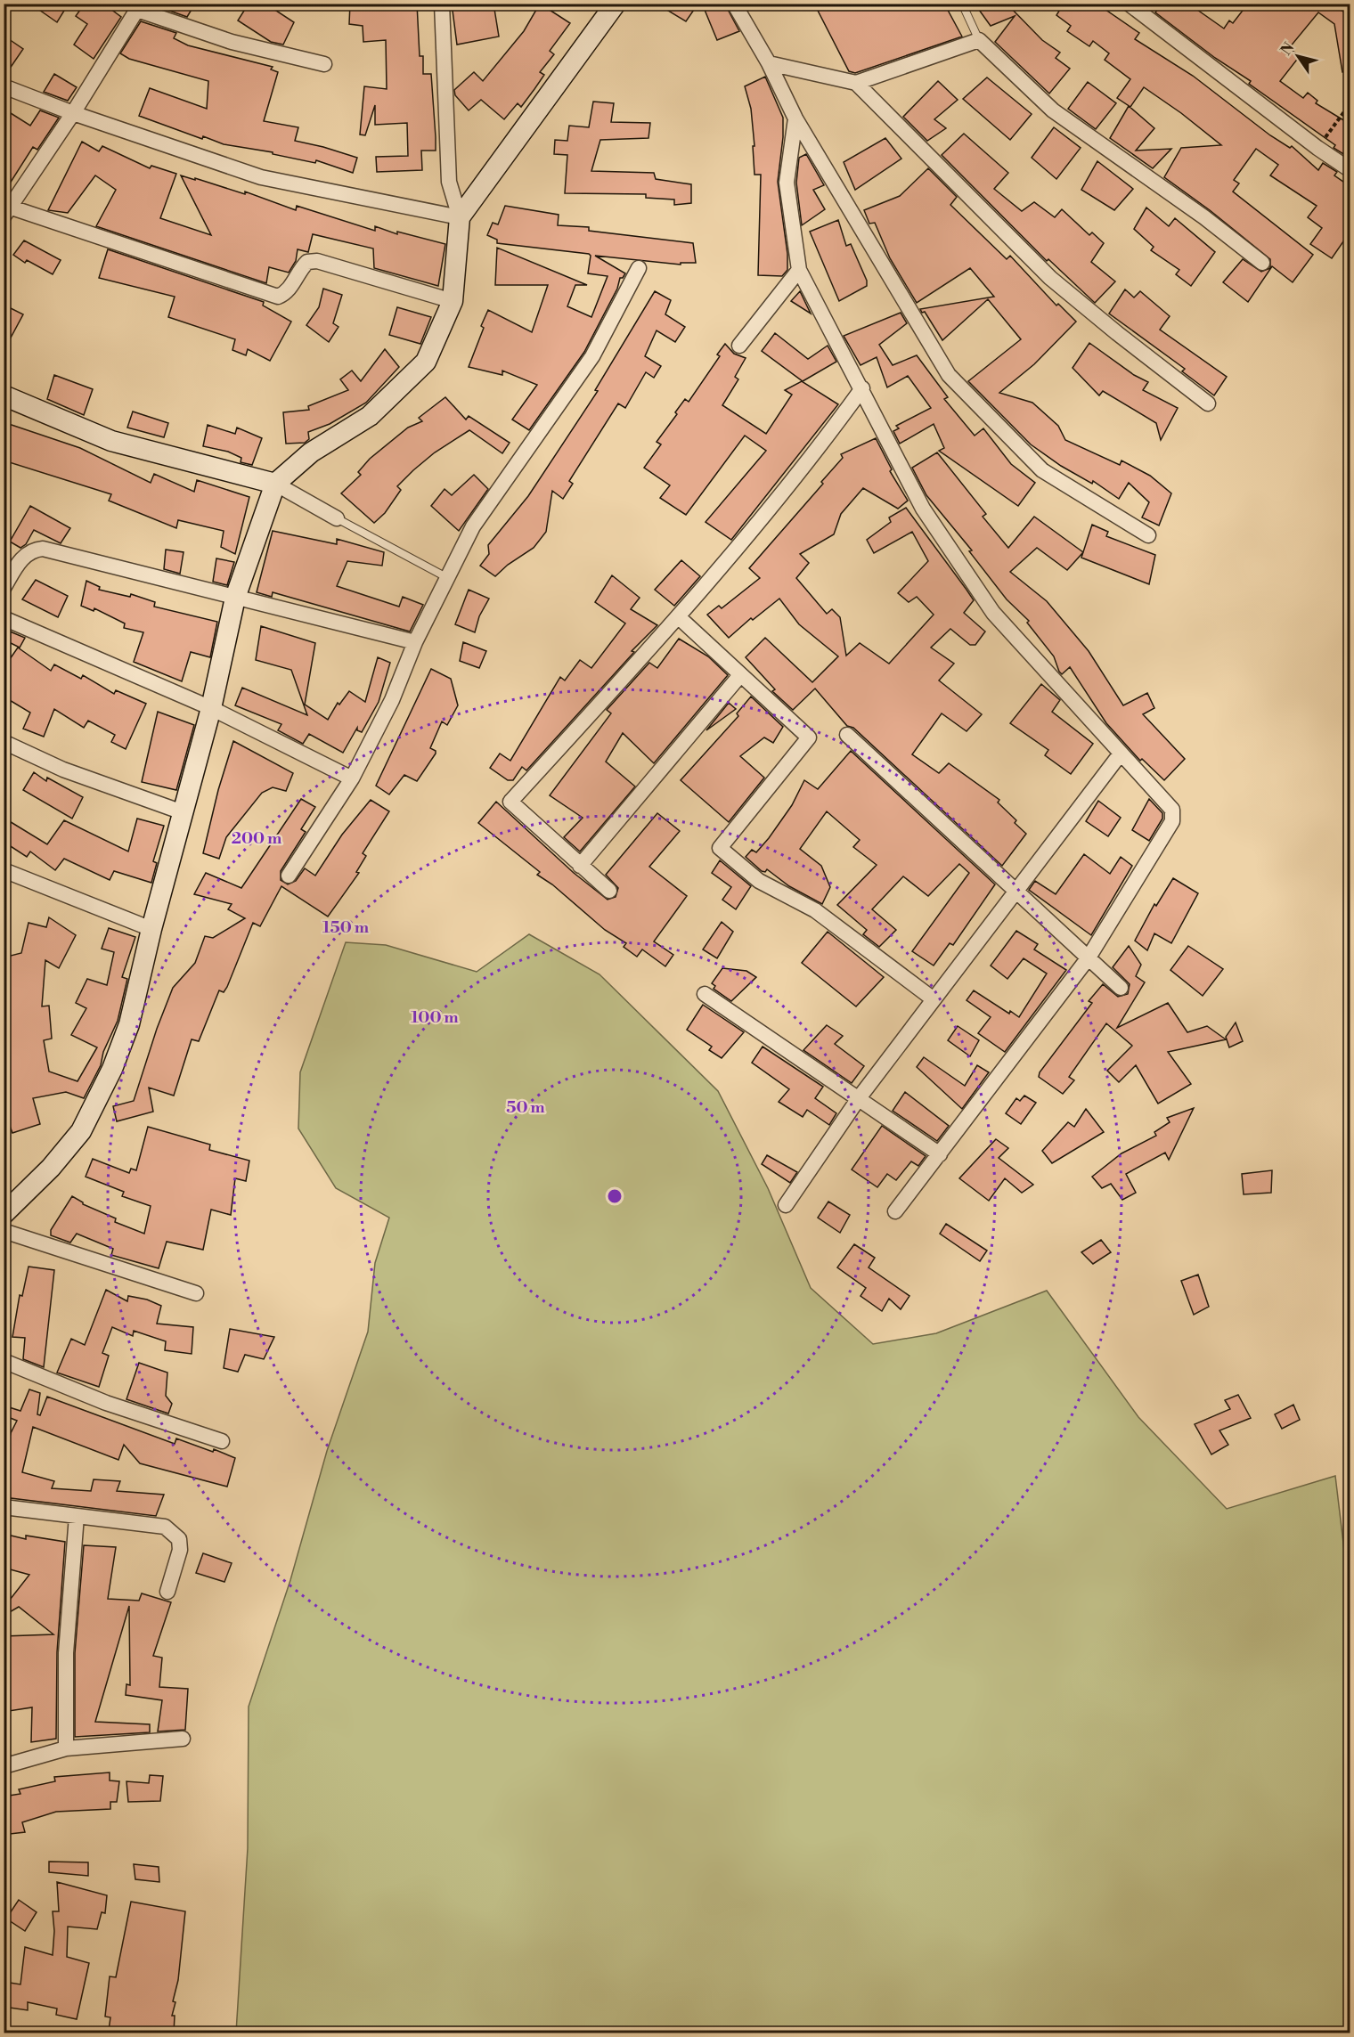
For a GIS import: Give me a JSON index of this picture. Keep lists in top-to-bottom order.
{
  "north": "top left",
  "rings": [
    "200 m",
    "150 m",
    "100 m",
    "50 m"
  ]
}
